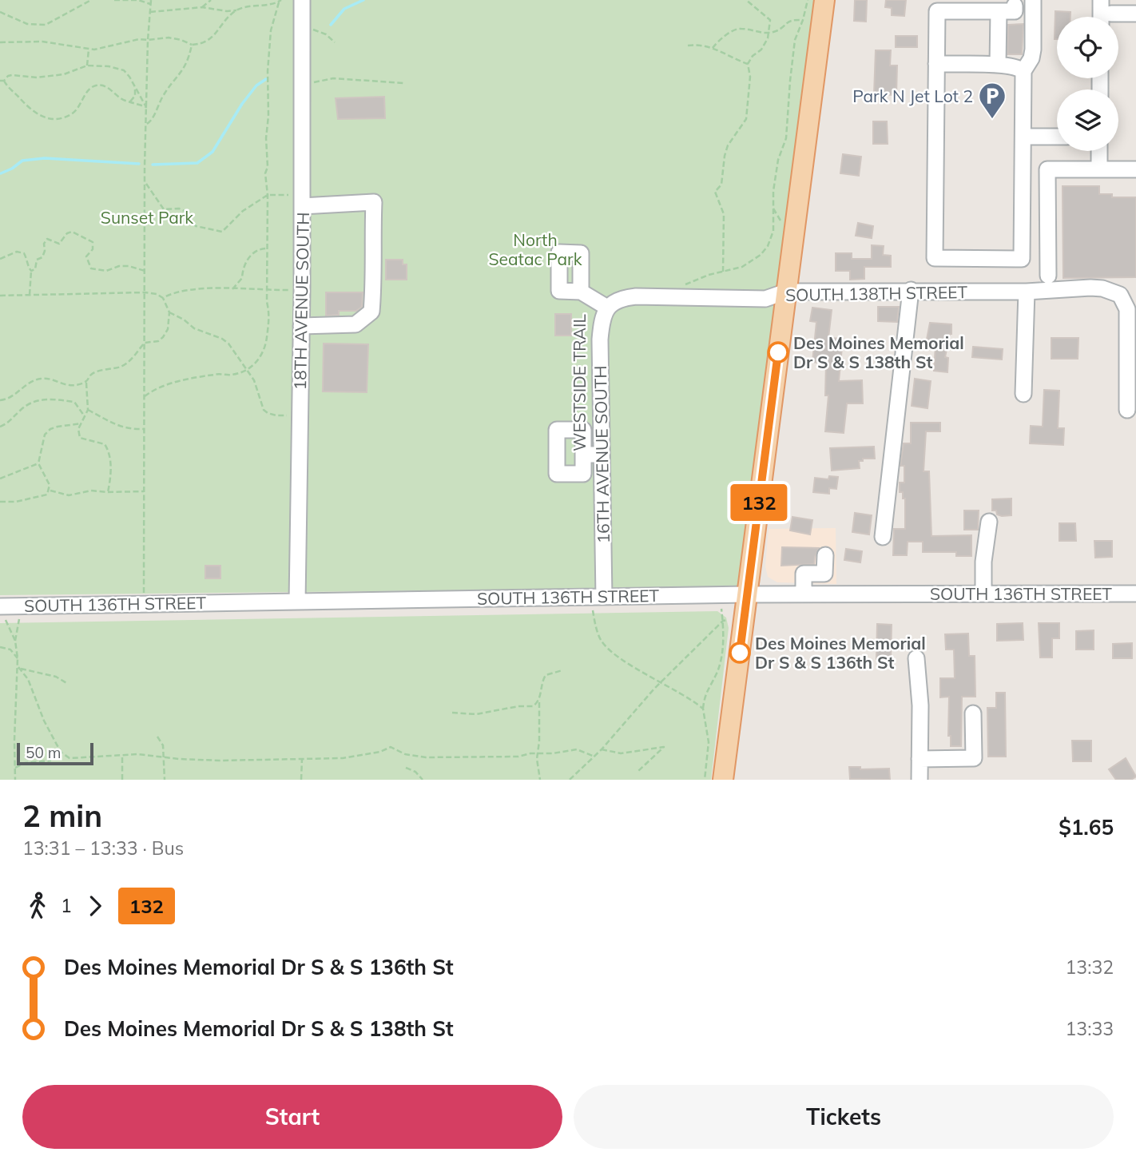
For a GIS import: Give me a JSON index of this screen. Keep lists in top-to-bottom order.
{
  "streets": {
    "street": [
      "SOUTH 138TH STREET",
      "18TH AVENUE SOUTH",
      "16TH AVENUE SOUTH",
      "SOUTH 136TH STREET"
    ]
  },
  "crossings": [
    ["SOUTH 138TH STREET", "16TH AVENUE SOUTH"],
    ["18TH AVENUE SOUTH", "SOUTH 136TH STREET"],
    ["16TH AVENUE SOUTH", "SOUTH 136TH STREET"]
  ],
  "parks": ["Sunset Park", "North Seatac Park"],
  "places": {
    "parking": ["Park N Jet Lot 2"],
    "other": ["Des Moines Memorial Dr S & S 138th St", "Des Moines Memorial Dr S & S 136th St"]
  },
  "lines": ["bus line 132"],
  "scale_bar": "50 m",
  "page": {
    "on_map": "132",
    "scale": "50 m",
    "heading": ["2 min", "13:31 – 13:33 · Bus", "$1.65"],
    "legs": ["1", "132"],
    "list": [
      {
        "name": "Des Moines Memorial Dr S & S 136th St",
        "value": "13:32"
      },
      {
        "name": "Des Moines Memorial Dr S & S 138th St",
        "value": "13:33"
      }
    ],
    "buttons": ["Start", "Tickets"]
  }
}
